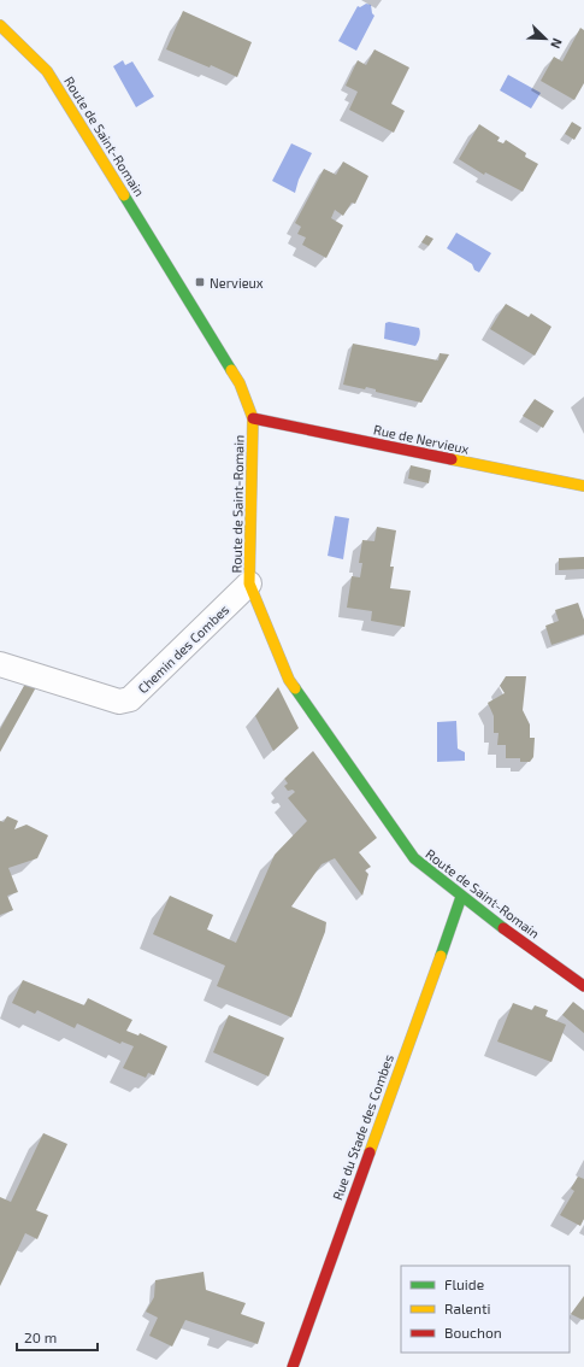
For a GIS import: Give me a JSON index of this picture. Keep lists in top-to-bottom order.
{
  "streets": {
    "main road": ["Route de Saint-Romain", "Rue de Nervieux", "Rue du Stade des Combes"],
    "street": ["Chemin des Combes"]
  },
  "crossings": [
    ["Route de Saint-Romain", "Rue de Nervieux"],
    ["Route de Saint-Romain", "Chemin des Combes"],
    ["Route de Saint-Romain", "Rue du Stade des Combes"]
  ],
  "places": {
    "transit": ["Nervieux"]
  },
  "legend": ["Fluide", "Ralenti", "Bouchon"],
  "scale_bar": "20 m",
  "north": "bottom right"
}
